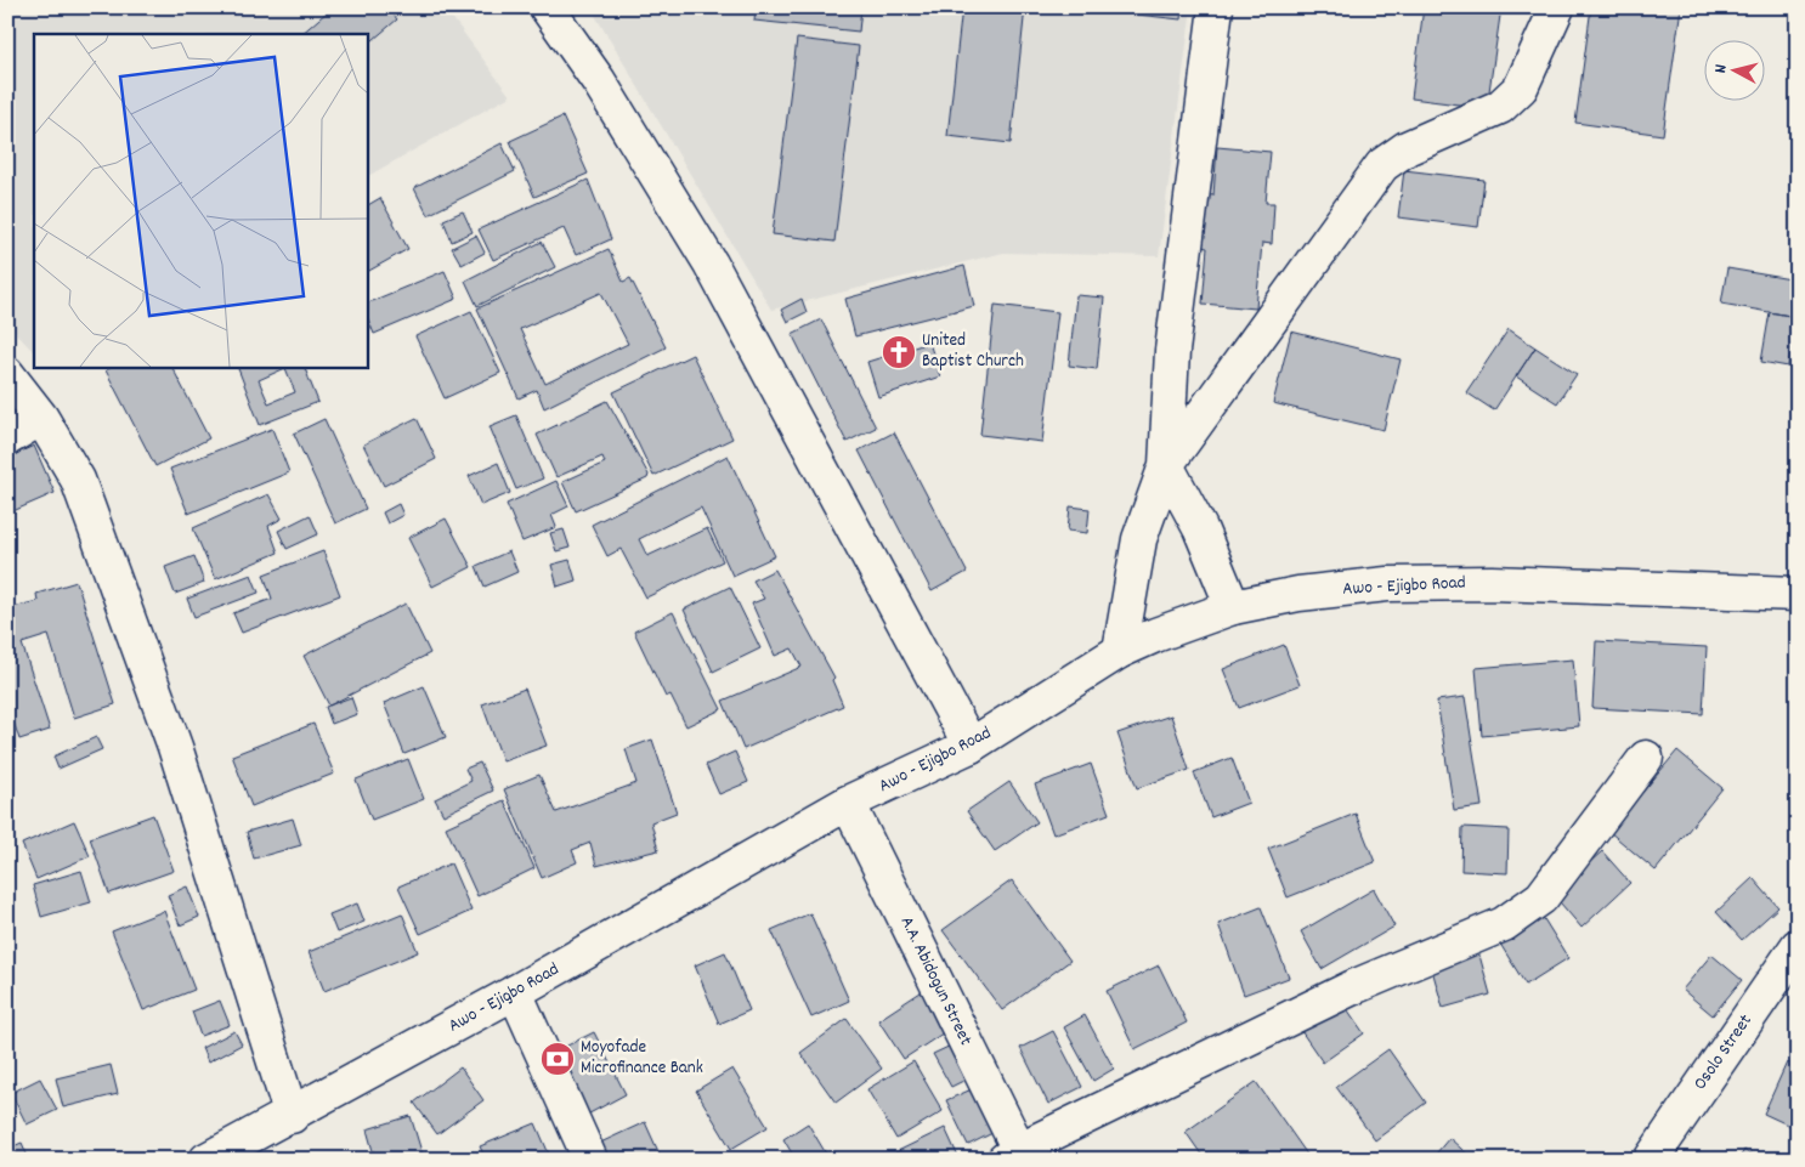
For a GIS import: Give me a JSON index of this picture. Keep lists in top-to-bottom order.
{
  "streets": {
    "street": ["Awo - Ejigbo Road", "A.A. Abidogun Street", "Osolo Street"]
  },
  "crossings": [
    ["Awo - Ejigbo Road", "A.A. Abidogun Street"]
  ],
  "places": {
    "church": ["United Baptist Church"],
    "bank": ["Moyofade Microfinance Bank"]
  },
  "north": "left"
}
